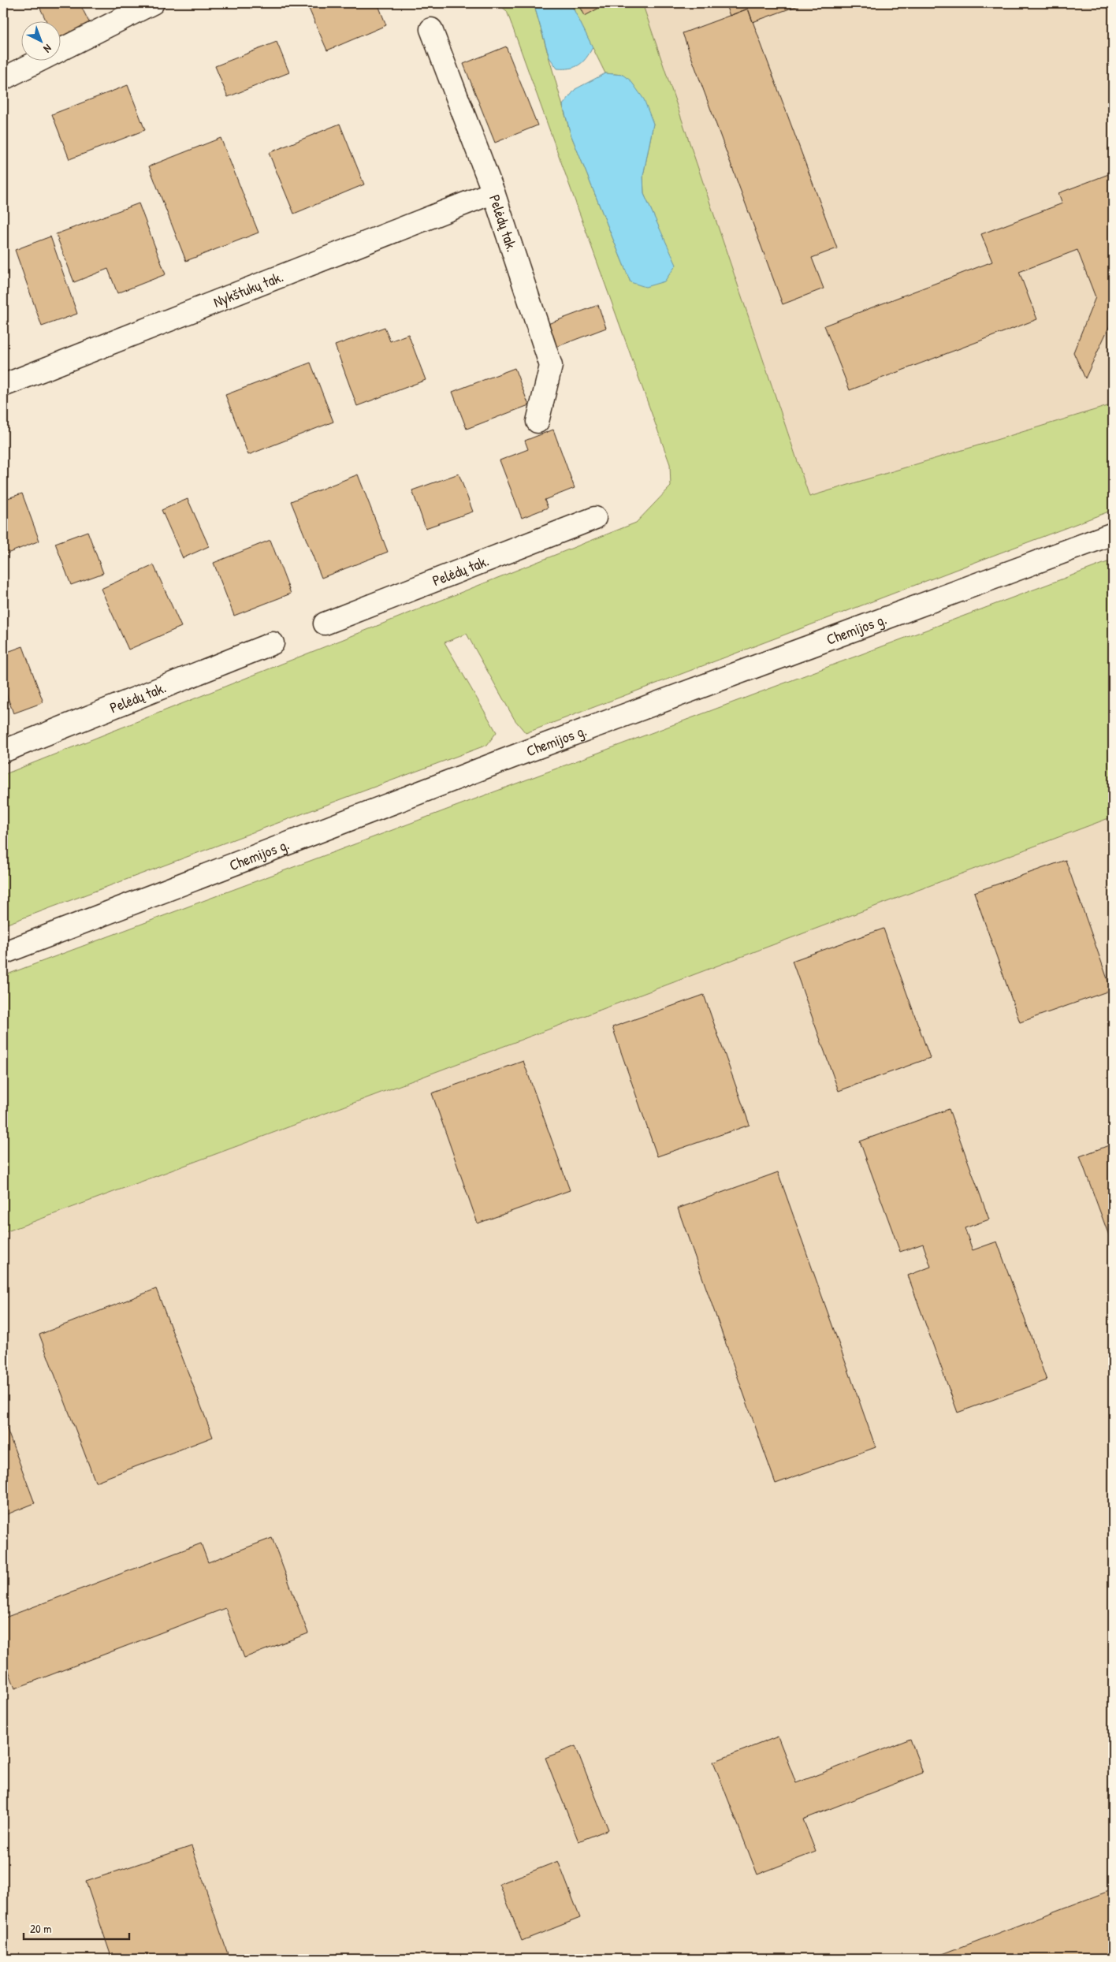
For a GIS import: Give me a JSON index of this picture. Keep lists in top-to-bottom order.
{
  "streets": {
    "street": ["Pelėdų tak.", "Nykštukų tak.", "Chemijos g."]
  },
  "crossings": [
    ["Pelėdų tak.", "Nykštukų tak."]
  ],
  "scale_bar": "20 m",
  "north": "bottom right"
}
